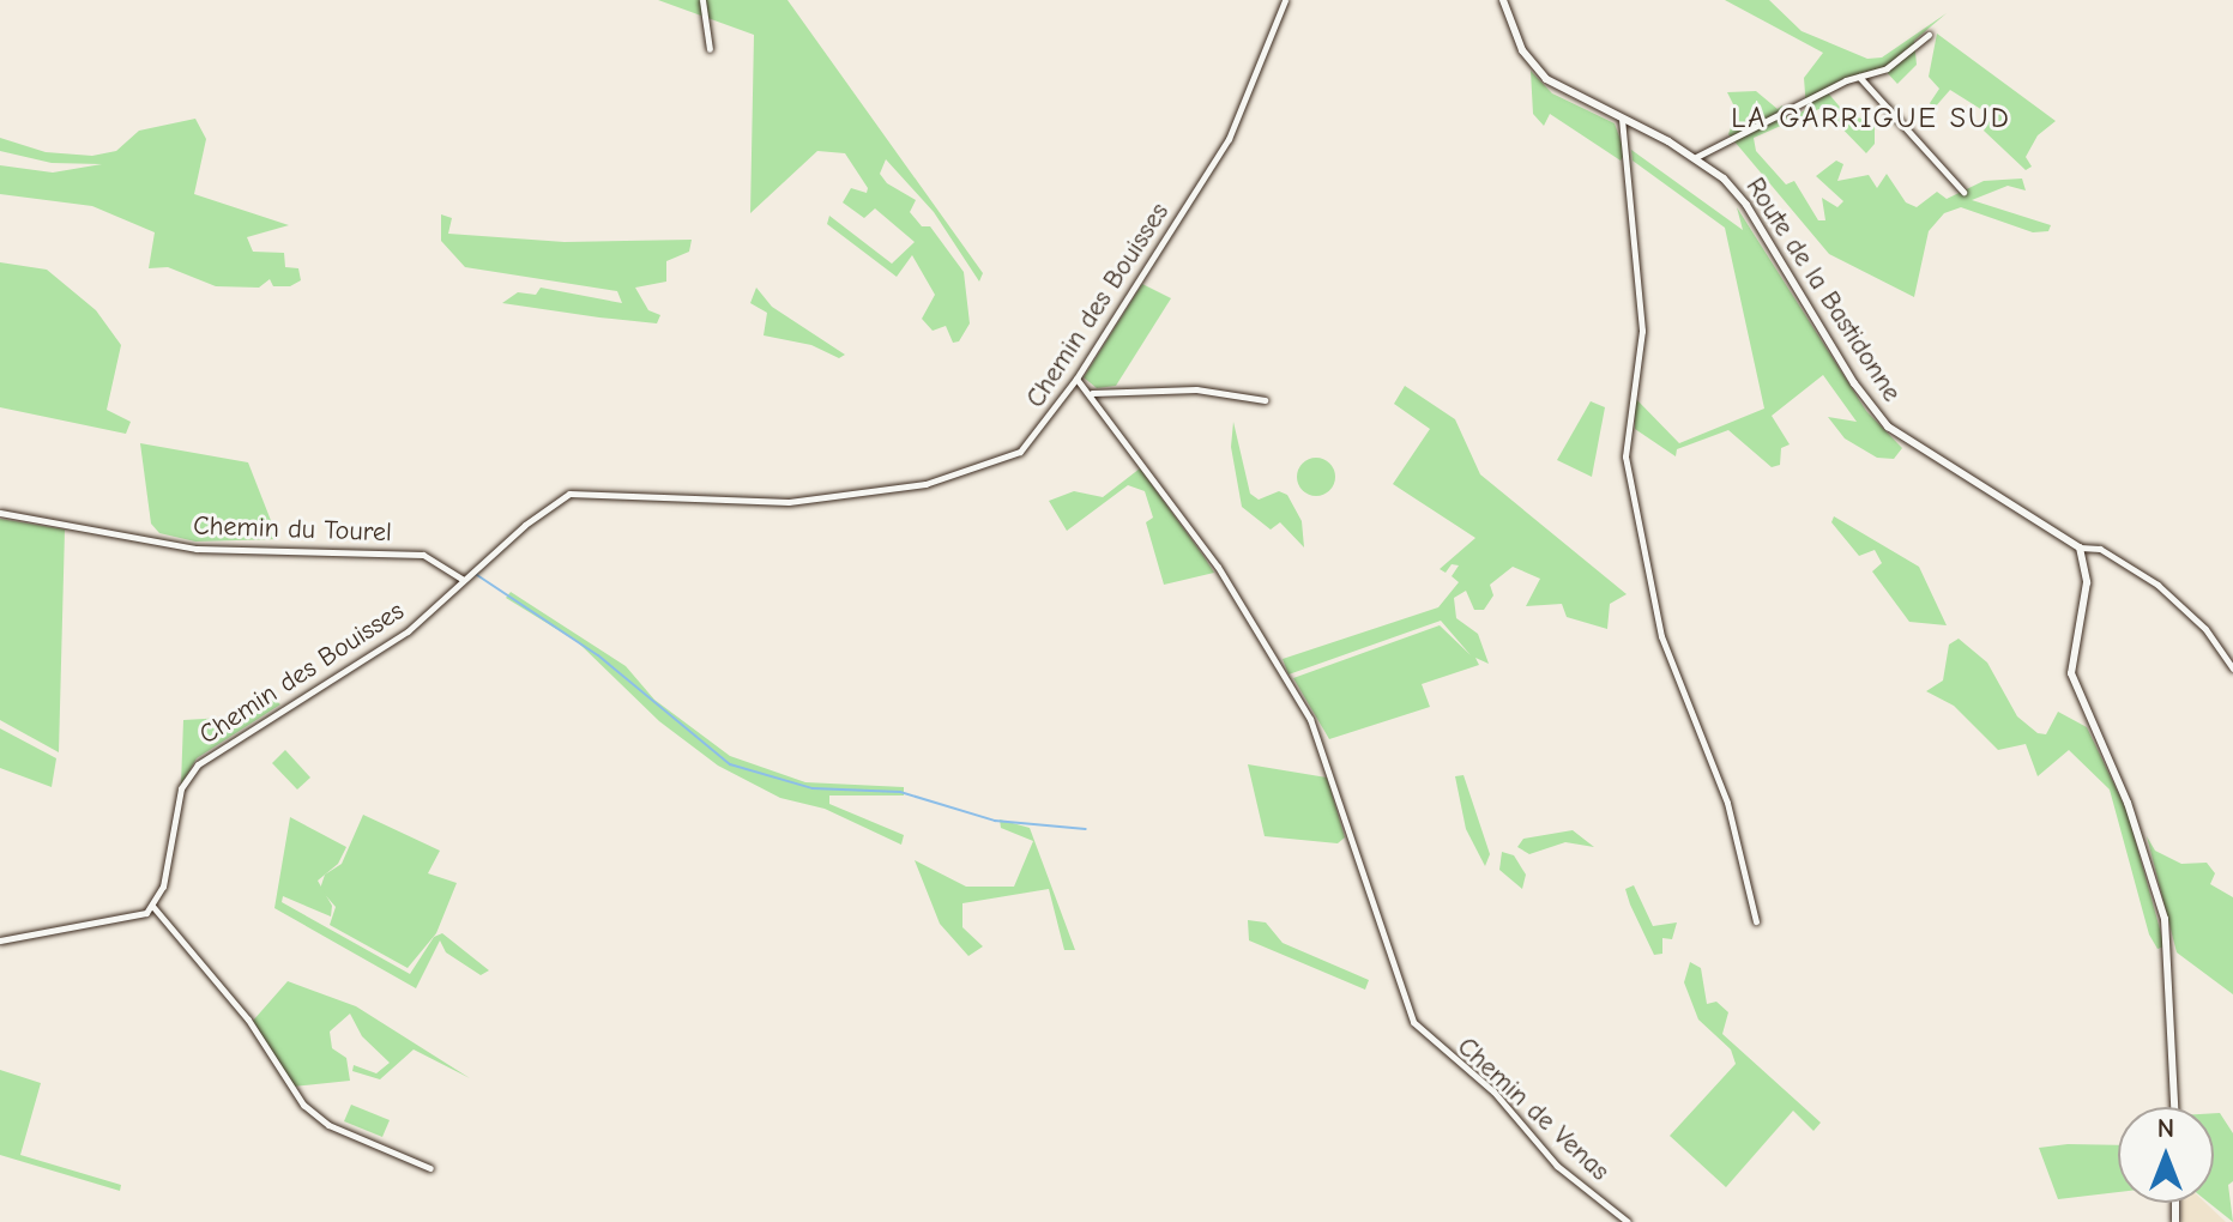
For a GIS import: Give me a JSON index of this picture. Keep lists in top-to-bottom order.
{
  "streets": {
    "street": [
      "Route de la Bastidonne",
      "Chemin des Bouisses",
      "Chemin du Tourel",
      "Chemin de Venas"
    ]
  },
  "crossings": [
    ["Chemin des Bouisses", "Chemin du Tourel"]
  ],
  "districts": ["LA GARRIGUE SUD"],
  "north": "top"
}
